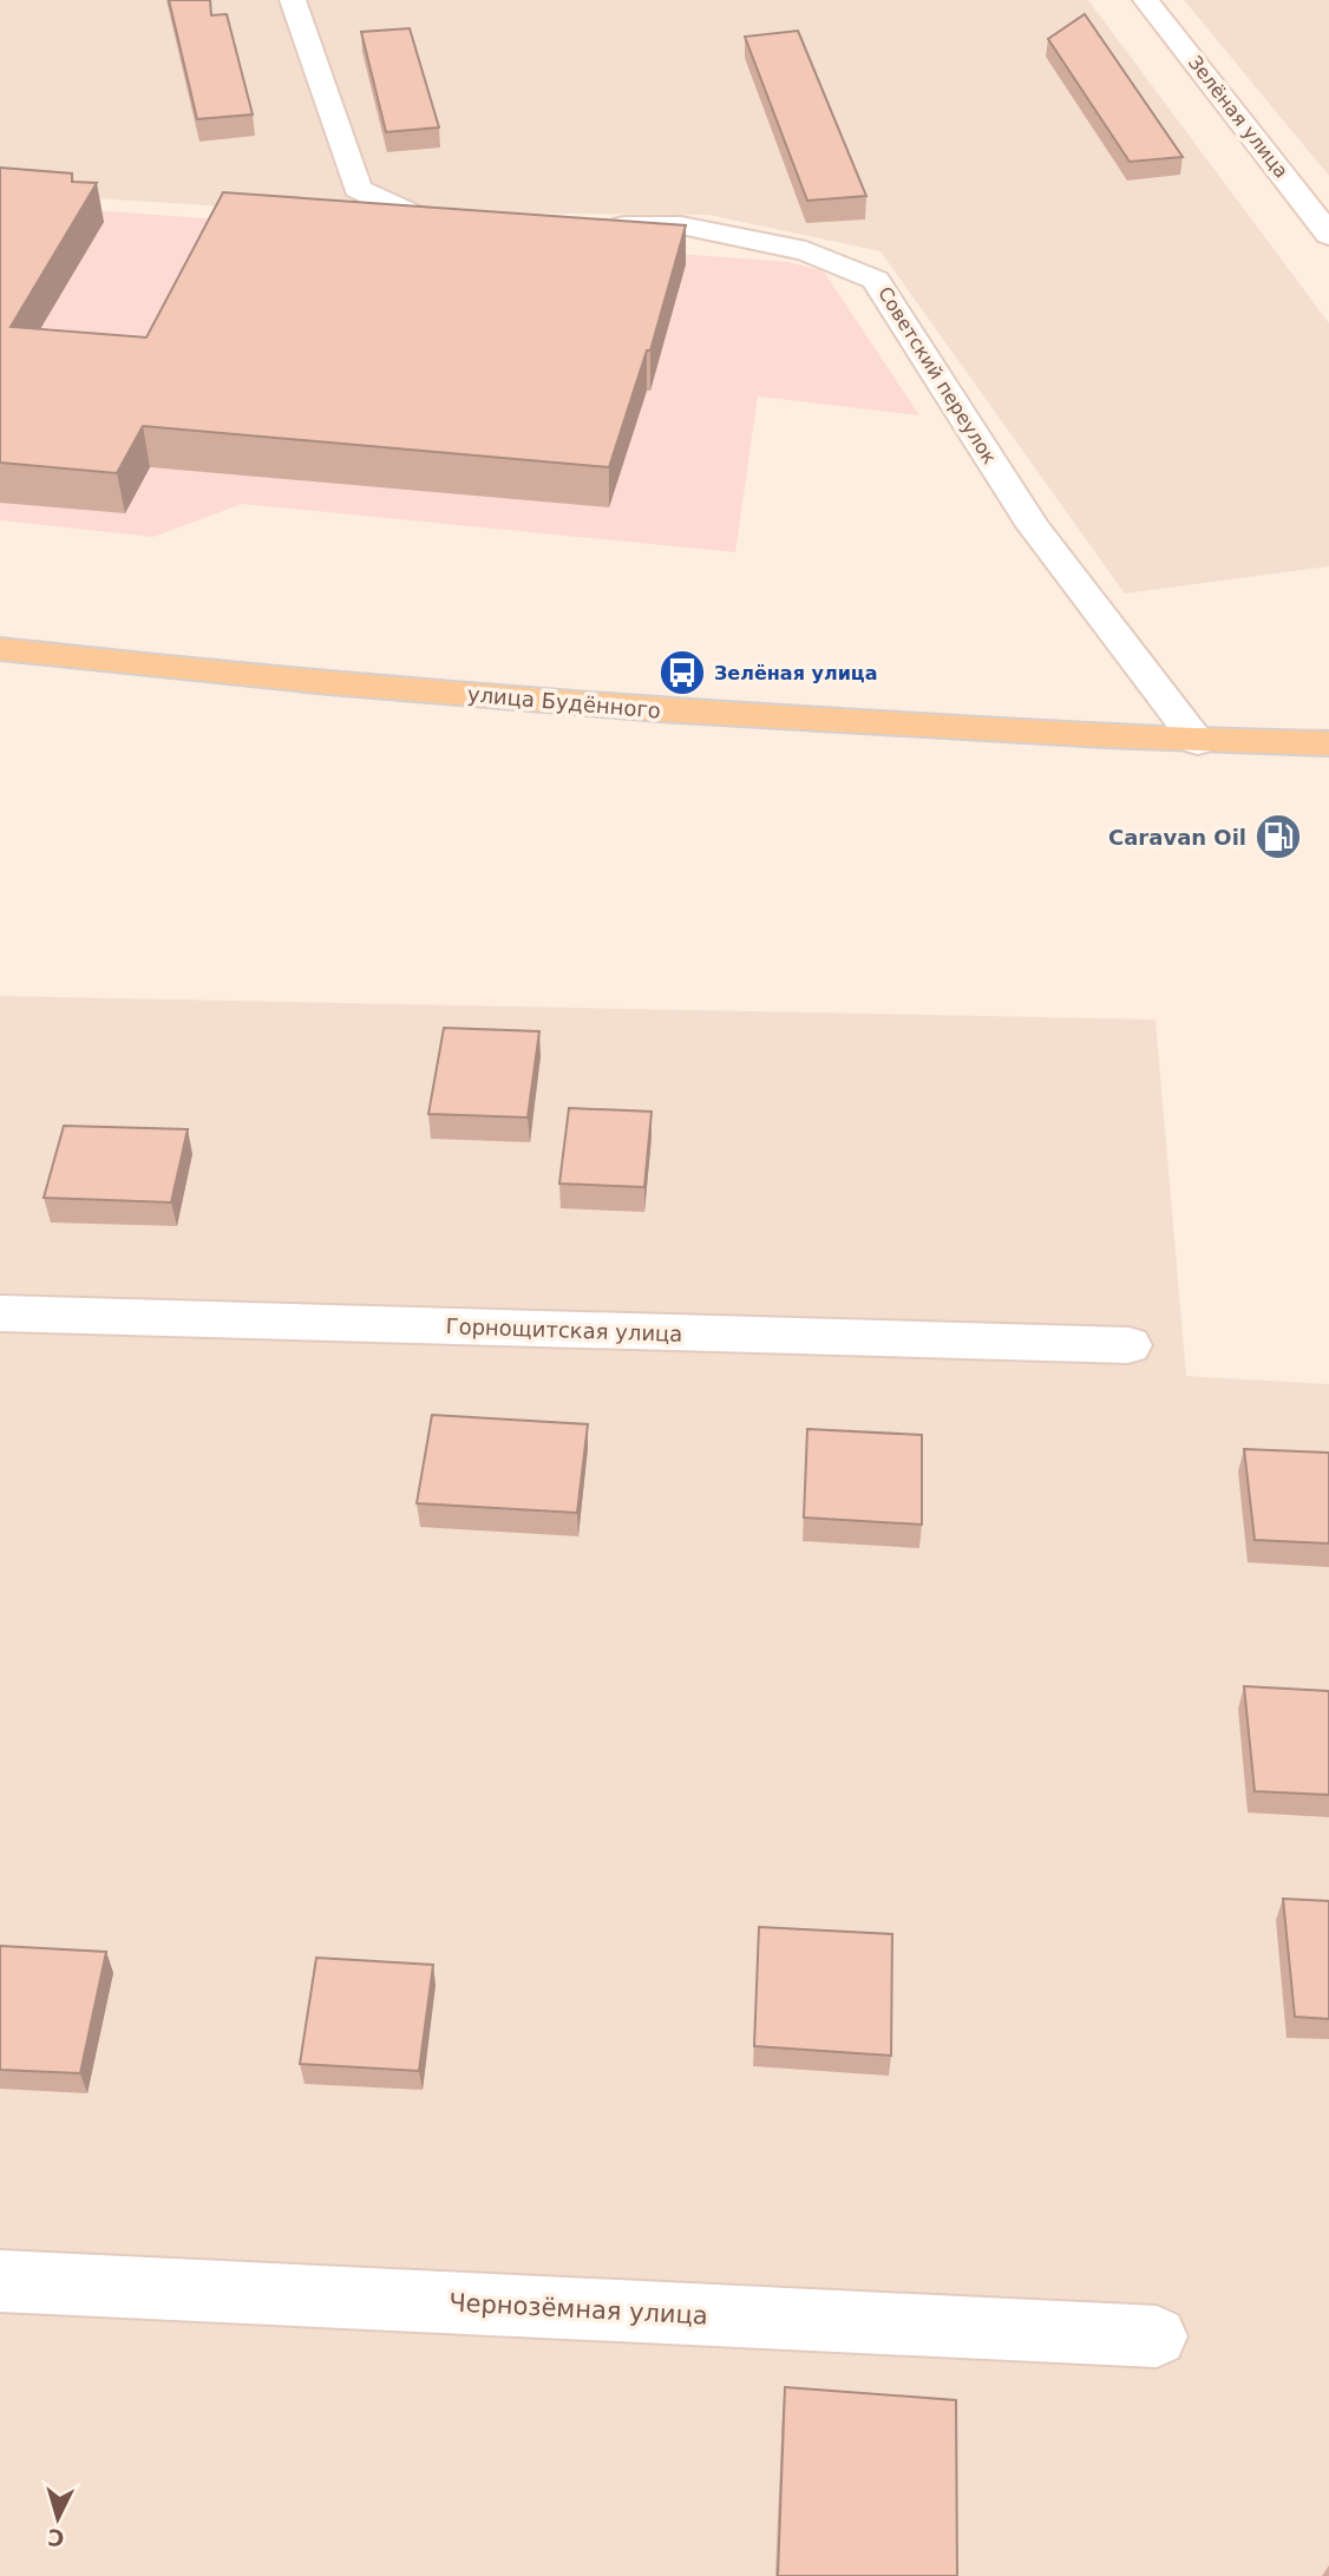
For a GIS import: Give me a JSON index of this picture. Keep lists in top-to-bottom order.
{
  "streets": {
    "main road": ["улица Будённого"],
    "street": [
      "Зелёная улица",
      "Советский переулок",
      "Горнощитская улица",
      "Чернозёмная улица"
    ]
  },
  "crossings": [
    ["Советский переулок", "улица Будённого"]
  ],
  "places": {
    "bus stop": ["Зелёная улица"],
    "fuel station": ["Caravan Oil"]
  },
  "north": "bottom"
}
